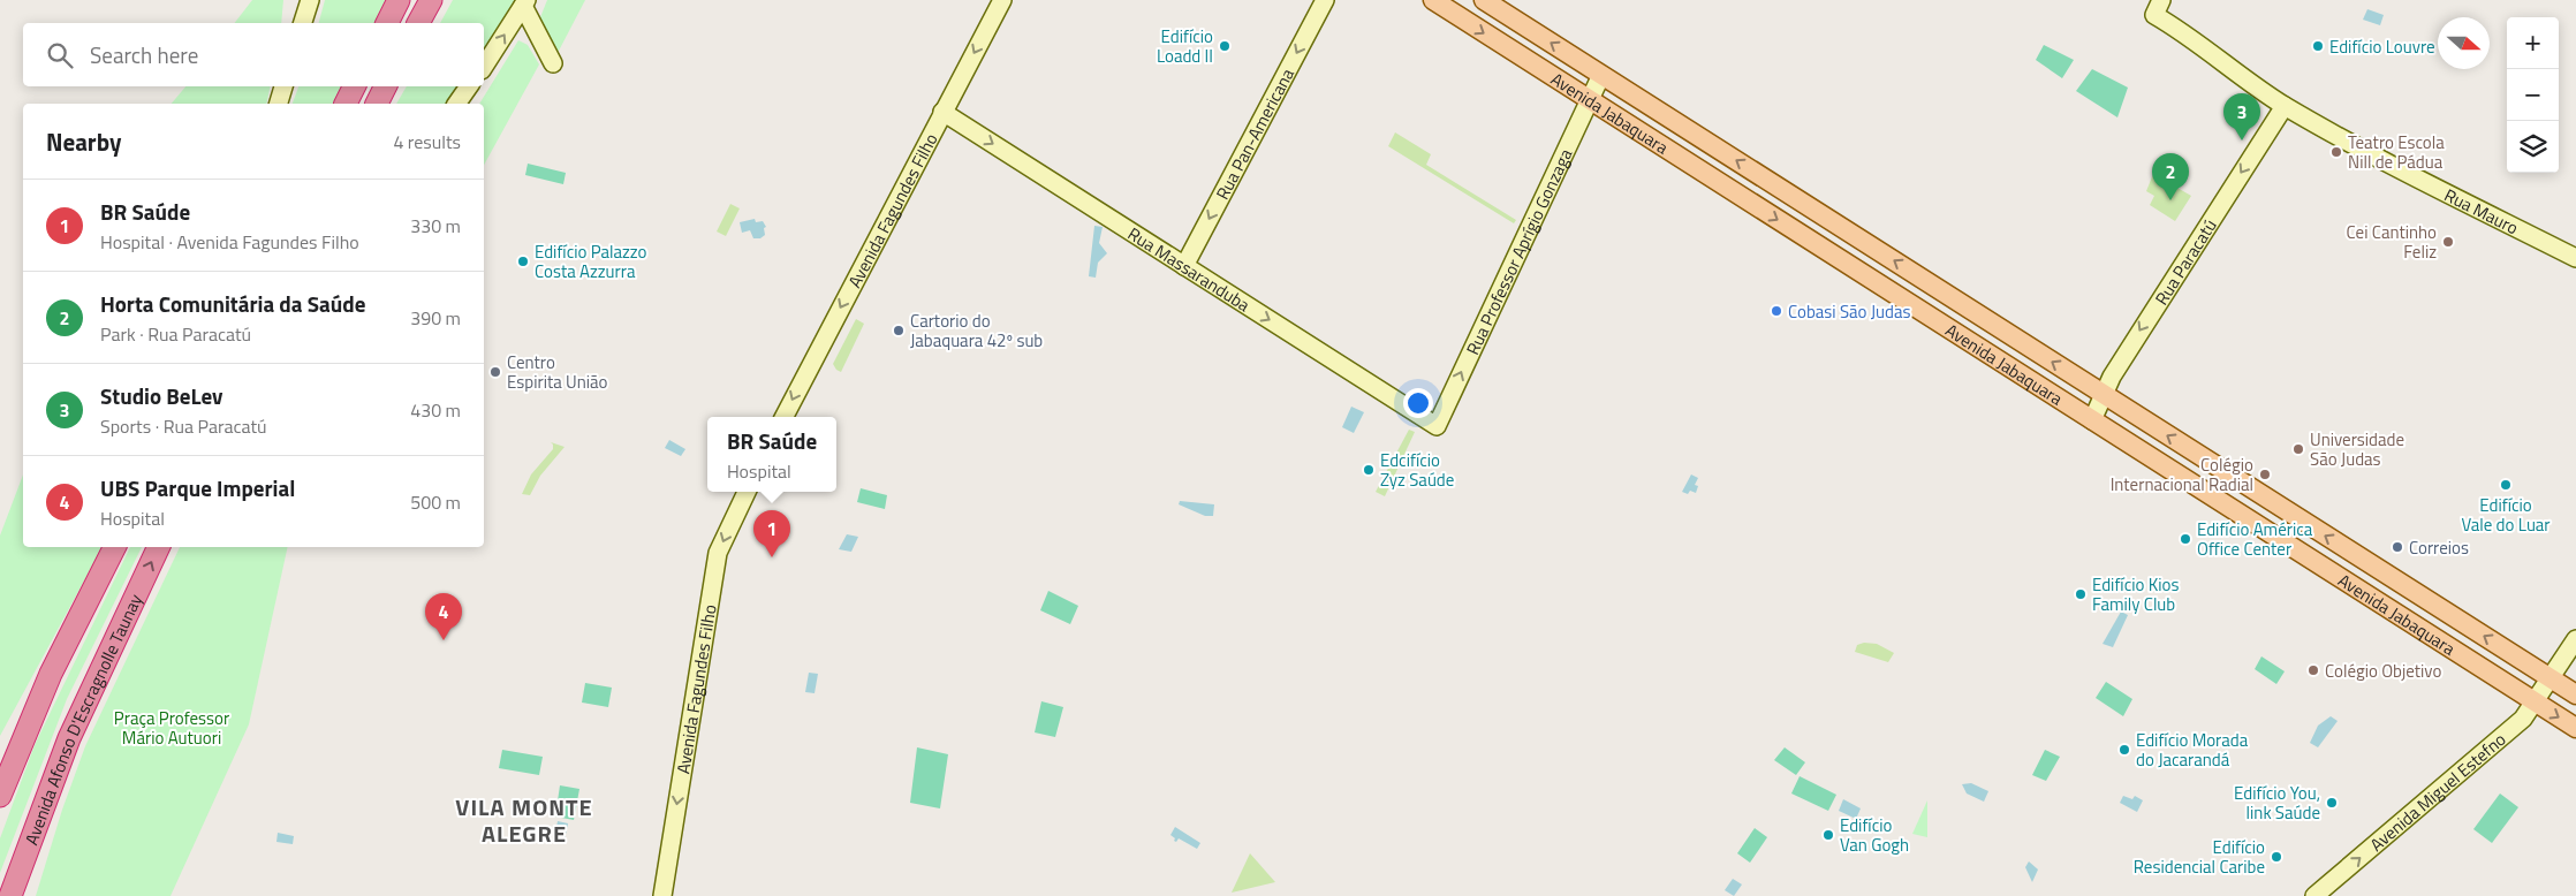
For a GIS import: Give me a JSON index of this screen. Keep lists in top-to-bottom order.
{
  "streets": {
    "highway": ["Avenida Afonso D'Escragnolle Taunay"],
    "main road": ["Avenida Jabaquara"],
    "street": [
      "Rua Pan-Americana",
      "Avenida Fagundes Filho",
      "Rua Mauro",
      "Rua Professor Aprígio Gonzaga",
      "Rua Paracatú",
      "Rua Massaranduba",
      "Avenida Miguel Estefno"
    ]
  },
  "crossings": [
    ["Avenida Jabaquara", "Rua Professor Aprígio Gonzaga"],
    ["Avenida Jabaquara", "Rua Paracatú"],
    ["Avenida Jabaquara", "Avenida Miguel Estefno"],
    ["Rua Pan-Americana", "Rua Massaranduba"],
    ["Avenida Fagundes Filho", "Rua Massaranduba"],
    ["Rua Mauro", "Rua Paracatú"],
    ["Rua Professor Aprígio Gonzaga", "Rua Massaranduba"]
  ],
  "one_way": [
    "Rua Pan-Americana",
    "Avenida Fagundes Filho",
    "Rua Professor Aprígio Gonzaga",
    "Rua Paracatú",
    "Rua Massaranduba",
    "Avenida Miguel Estefno"
  ],
  "districts": ["VILA MONTE ALEGRE"],
  "parks": ["Praça Professor Mário Autuori"],
  "places": [
    "Edifício Loadd II",
    "Edifício Louvre",
    "Teatro Escola Nill de Pádua",
    "Cei Cantinho Feliz",
    "Edifício Palazzo Costa Azzurra",
    "Cobasi São Judas",
    "Cartorio do Jabaquara 42º sub",
    "Centro Espirita União",
    "Universidade São Judas",
    "Edcifício Zyz Saúde",
    "Colégio Internacional Radial",
    "Edifício Vale do Luar",
    "Edifício América Office Center",
    "Correios",
    "Edifício Kios Family Club",
    "Colégio Objetivo",
    "Edifício Morada do Jacarandá",
    "Edifício You, link Saúde",
    "Edifício Van Gogh",
    "Edifício Residencial Caribe"
  ],
  "north": "right",
  "page": {
    "map_buttons": ["+", "−"],
    "search": "Search here",
    "pins": [
      "3",
      "2",
      "1",
      "4"
    ],
    "heading": ["Nearby", "4 results"],
    "list": [
      {
        "mark": "1",
        "name": "BR Saúde",
        "note": "Hospital · Avenida Fagundes Filho",
        "value": "330 m"
      },
      {
        "mark": "2",
        "name": "Horta Comunitária da Saúde",
        "note": "Park · Rua Paracatú",
        "value": "390 m"
      },
      {
        "mark": "3",
        "name": "Studio BeLev",
        "note": "Sports · Rua Paracatú",
        "value": "430 m"
      },
      {
        "mark": "4",
        "name": "UBS Parque Imperial",
        "note": "Hospital",
        "value": "500 m"
      }
    ],
    "popup": ["BR Saúde", "Hospital"]
  }
}
